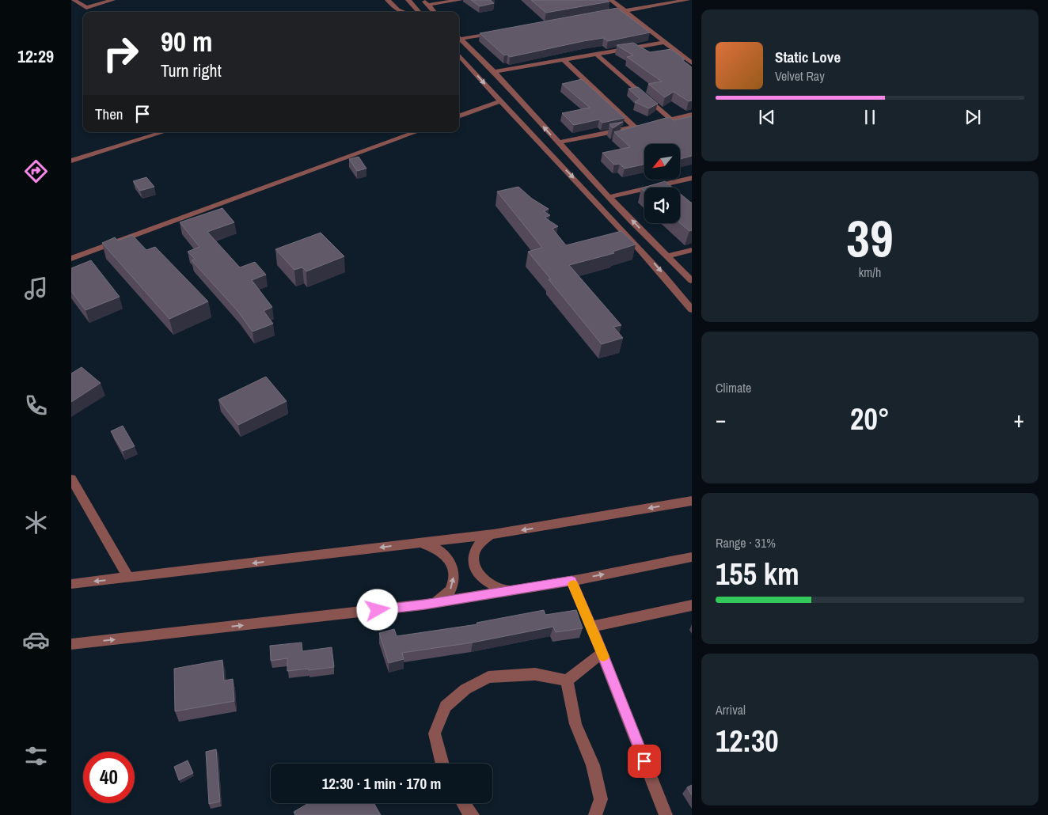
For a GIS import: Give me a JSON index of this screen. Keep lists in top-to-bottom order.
{
  "north": "bottom left",
  "page": {
    "tabs": "12:29",
    "turn": ["90 m", "Turn right"],
    "song": ["Static Love", "Velvet Ray"],
    "then": "Then",
    "tile": [
      ["39", "km/h"],
      "Climate",
      ["Range · 31%", "155 km"],
      ["Arrival", "12:30"]
    ],
    "heat": ["−", "20°", "+"],
    "limit": "40",
    "trip": "12:30 · 1 min · 170 m"
  }
}
